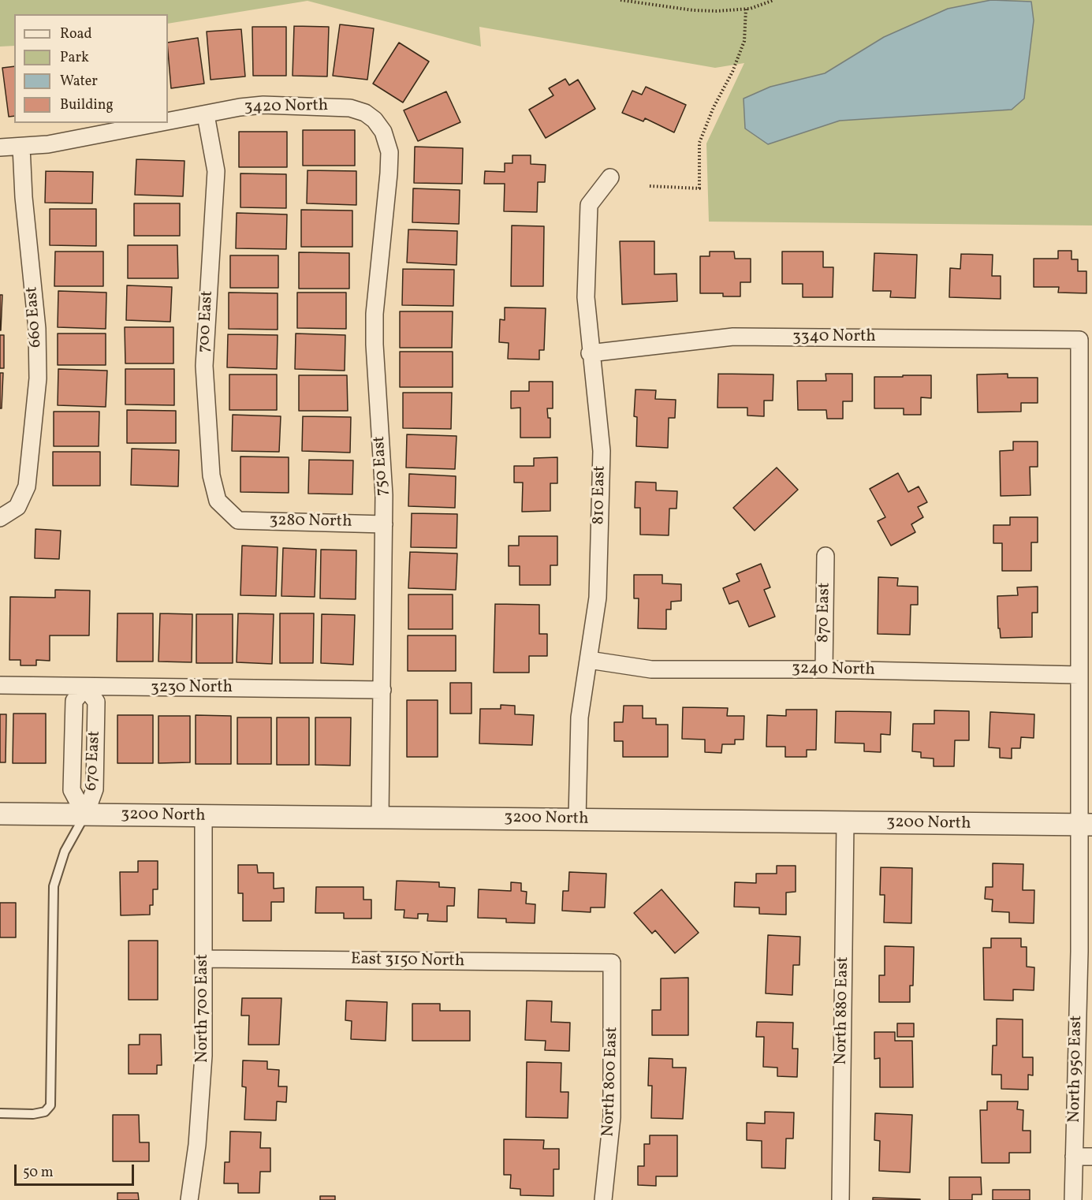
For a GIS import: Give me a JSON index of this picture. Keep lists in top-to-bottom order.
{
  "streets": {
    "street": [
      "3420 North",
      "660 East",
      "700 East",
      "3340 North",
      "750 East",
      "810 East",
      "3280 North",
      "870 East",
      "3240 North",
      "3230 North",
      "670 East",
      "3200 North",
      "East 3150 North",
      "North 700 East",
      "North 880 East",
      "North 950 East",
      "North 800 East"
    ]
  },
  "crossings": [
    ["3420 North", "660 East"],
    ["3420 North", "700 East"],
    ["3420 North", "750 East"],
    ["700 East", "3280 North"],
    ["3340 North", "810 East"],
    ["3340 North", "North 950 East"],
    ["750 East", "3280 North"],
    ["750 East", "3230 North"],
    ["750 East", "3200 North"],
    ["810 East", "3240 North"],
    ["810 East", "3200 North"],
    ["870 East", "3240 North"],
    ["3240 North", "North 950 East"],
    ["3230 North", "670 East"],
    ["670 East", "3200 North"],
    ["3200 North", "North 700 East"],
    ["3200 North", "North 880 East"],
    ["3200 North", "North 950 East"],
    ["East 3150 North", "North 700 East"],
    ["East 3150 North", "North 800 East"]
  ],
  "legend": [
    "Road",
    "Park",
    "Water",
    "Building"
  ],
  "scale_bar": "50 m"
}
